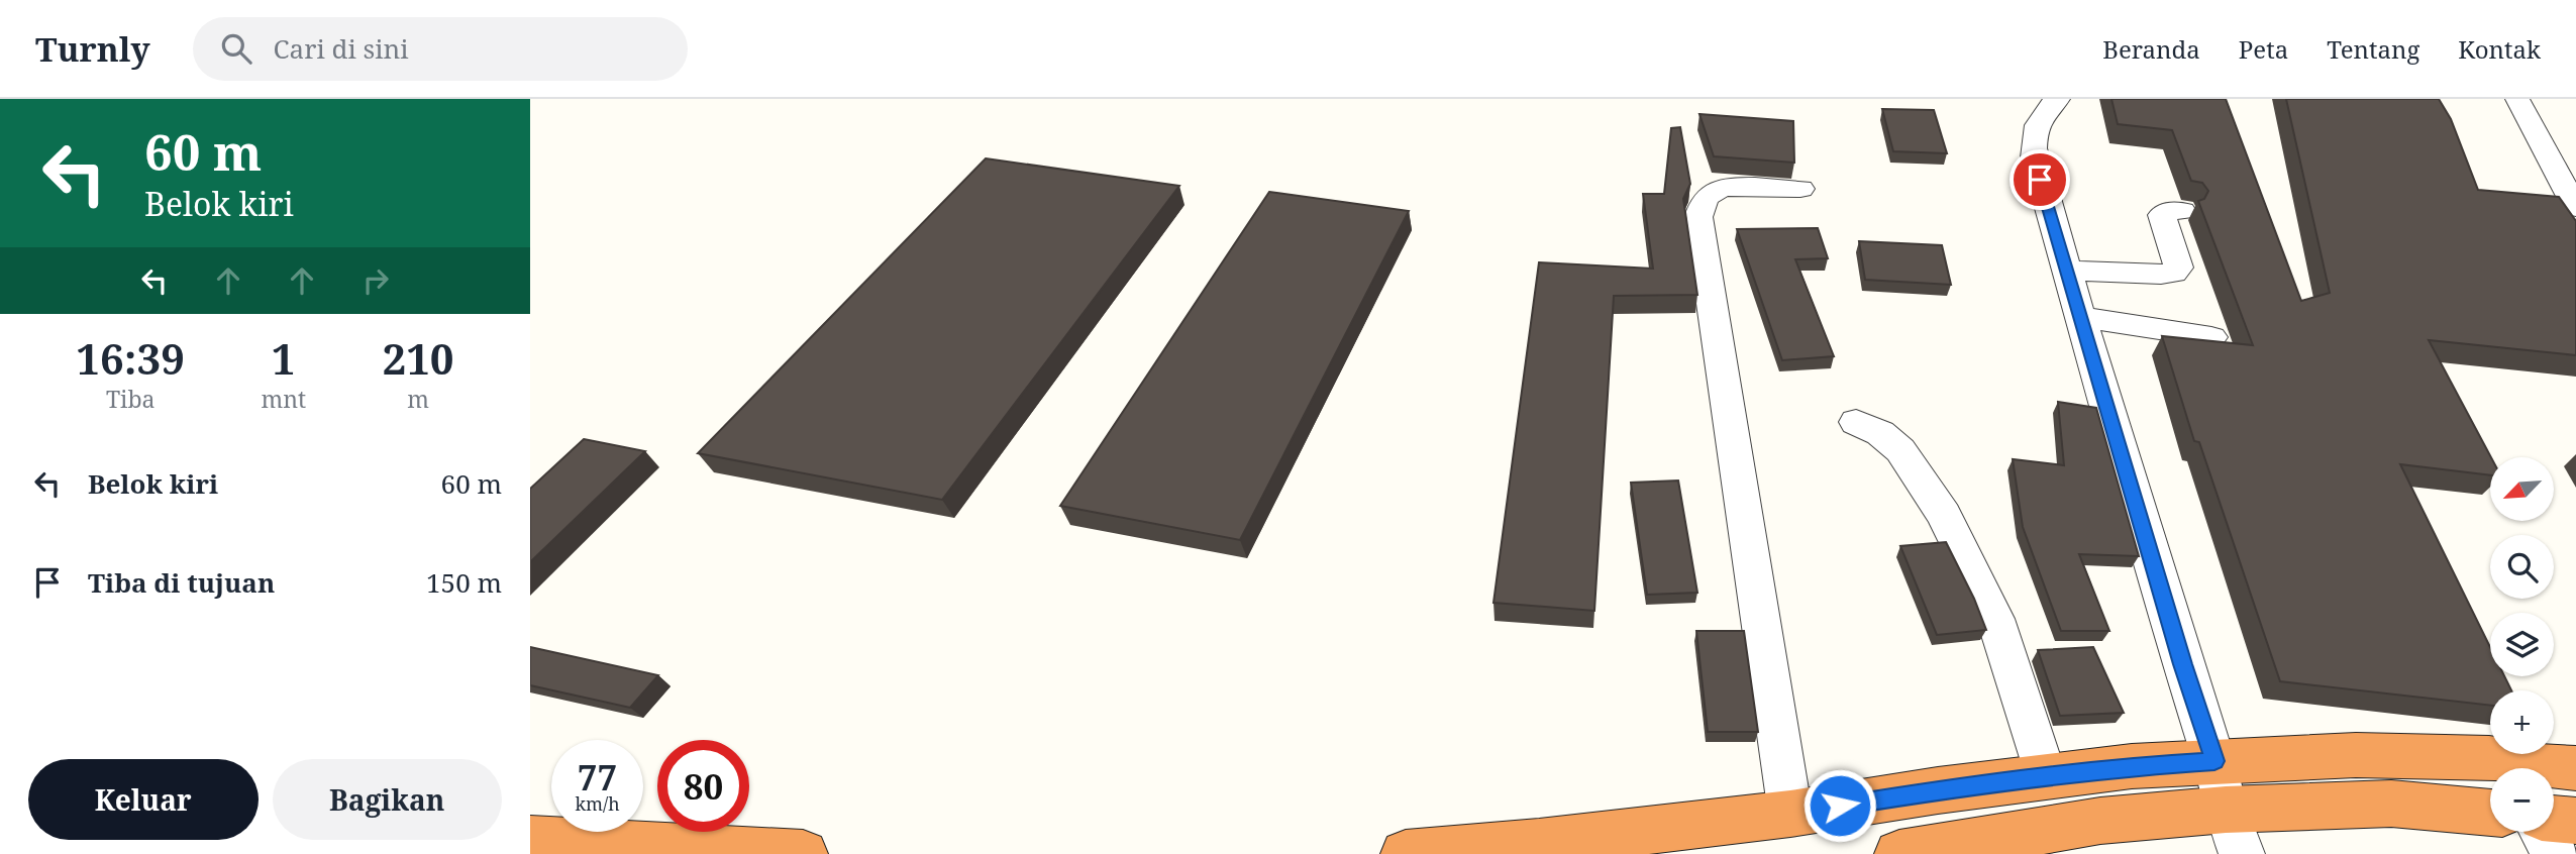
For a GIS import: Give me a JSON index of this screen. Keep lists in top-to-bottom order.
{
  "north": "bottom left",
  "page": {
    "header": "Turnly",
    "search": "Cari di sini",
    "nav": [
      "Beranda",
      "Peta",
      "Tentang",
      "Kontak"
    ],
    "turn": ["60 m", "Belok kiri"],
    "eta": [
      "16:39",
      "Tiba",
      "1",
      "mnt",
      "210",
      "m"
    ],
    "list": [
      {
        "name": "Belok kiri",
        "value": "60 m"
      },
      {
        "name": "Tiba di tujuan",
        "value": "150 m"
      }
    ],
    "map_buttons": ["+", "−"],
    "speed": "77 km/h",
    "limit": "80",
    "buttons": ["Keluar", "Bagikan"]
  }
}
